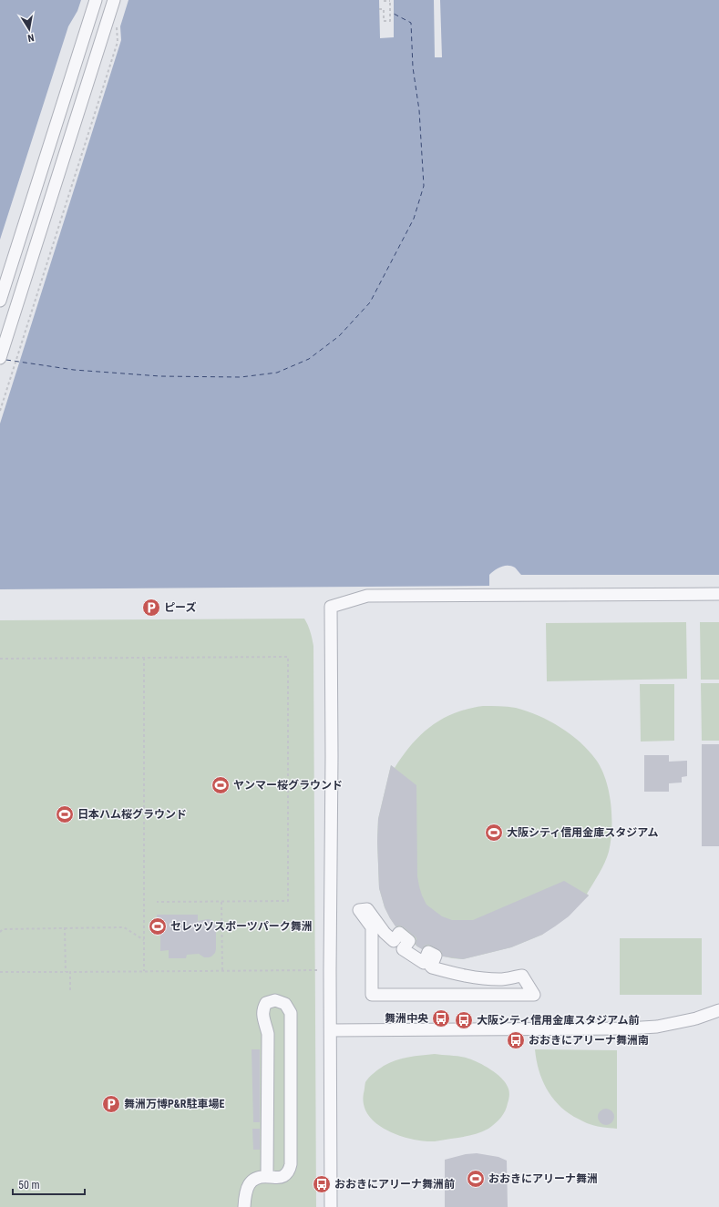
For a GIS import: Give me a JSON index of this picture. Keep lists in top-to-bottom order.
{
  "places": {
    "parking": ["ピーズ", "舞洲万博P&R駐車場E"],
    "sports": [
      "ヤンマー桜グラウンド",
      "日本ハム桜グラウンド",
      "大阪シティ信用金庫スタジアム",
      "セレッソスポーツパーク舞洲",
      "おおきにアリーナ舞洲"
    ],
    "bus stop": [
      "舞洲中央",
      "大阪シティ信用金庫スタジアム前",
      "おおきにアリーナ舞洲南",
      "おおきにアリーナ舞洲前"
    ]
  },
  "scale_bar": "50 m",
  "north": "bottom"
}
